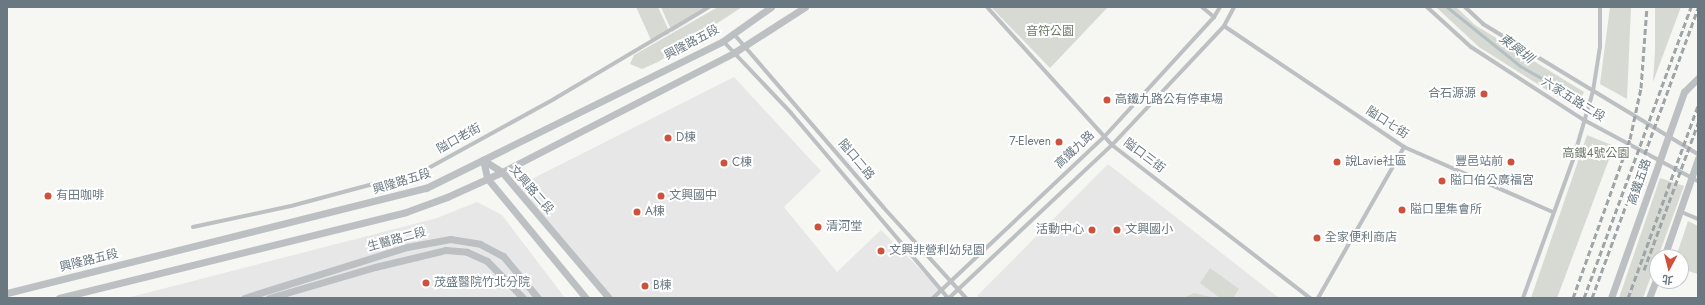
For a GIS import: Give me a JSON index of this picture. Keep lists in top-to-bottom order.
{
  "streets": {
    "street": [
      "興隆路五段",
      "六家五路二段",
      "隘口七街",
      "隘口老街",
      "高鐵九路",
      "隘口三街",
      "隘口二路",
      "高鐵五路",
      "文興路二段",
      "生醫路二段"
    ]
  },
  "crossings": [
    ["興隆路五段", "隘口二路"],
    ["興隆路五段", "文興路二段"],
    ["六家五路二段", "高鐵五路"],
    ["隘口七街", "高鐵九路"],
    ["高鐵九路", "隘口三街"],
    ["高鐵九路", "隘口二路"]
  ],
  "water": ["東興圳"],
  "parks": ["音符公園", "高鐵4號公園"],
  "places": [
    "合石源源",
    "高鐵九路公有停車場",
    "D棟",
    "7-Eleven",
    "說Lavie社區",
    "豐邑站前",
    "C棟",
    "隘口伯公廣福宮",
    "有田咖啡",
    "文興國中",
    "隘口里集會所",
    "A棟",
    "清河堂",
    "活動中心",
    "文興國小",
    "全家便利商店",
    "文興非營利幼兒園",
    "茂盛醫院竹北分院",
    "B棟"
  ],
  "north": "bottom"
}
